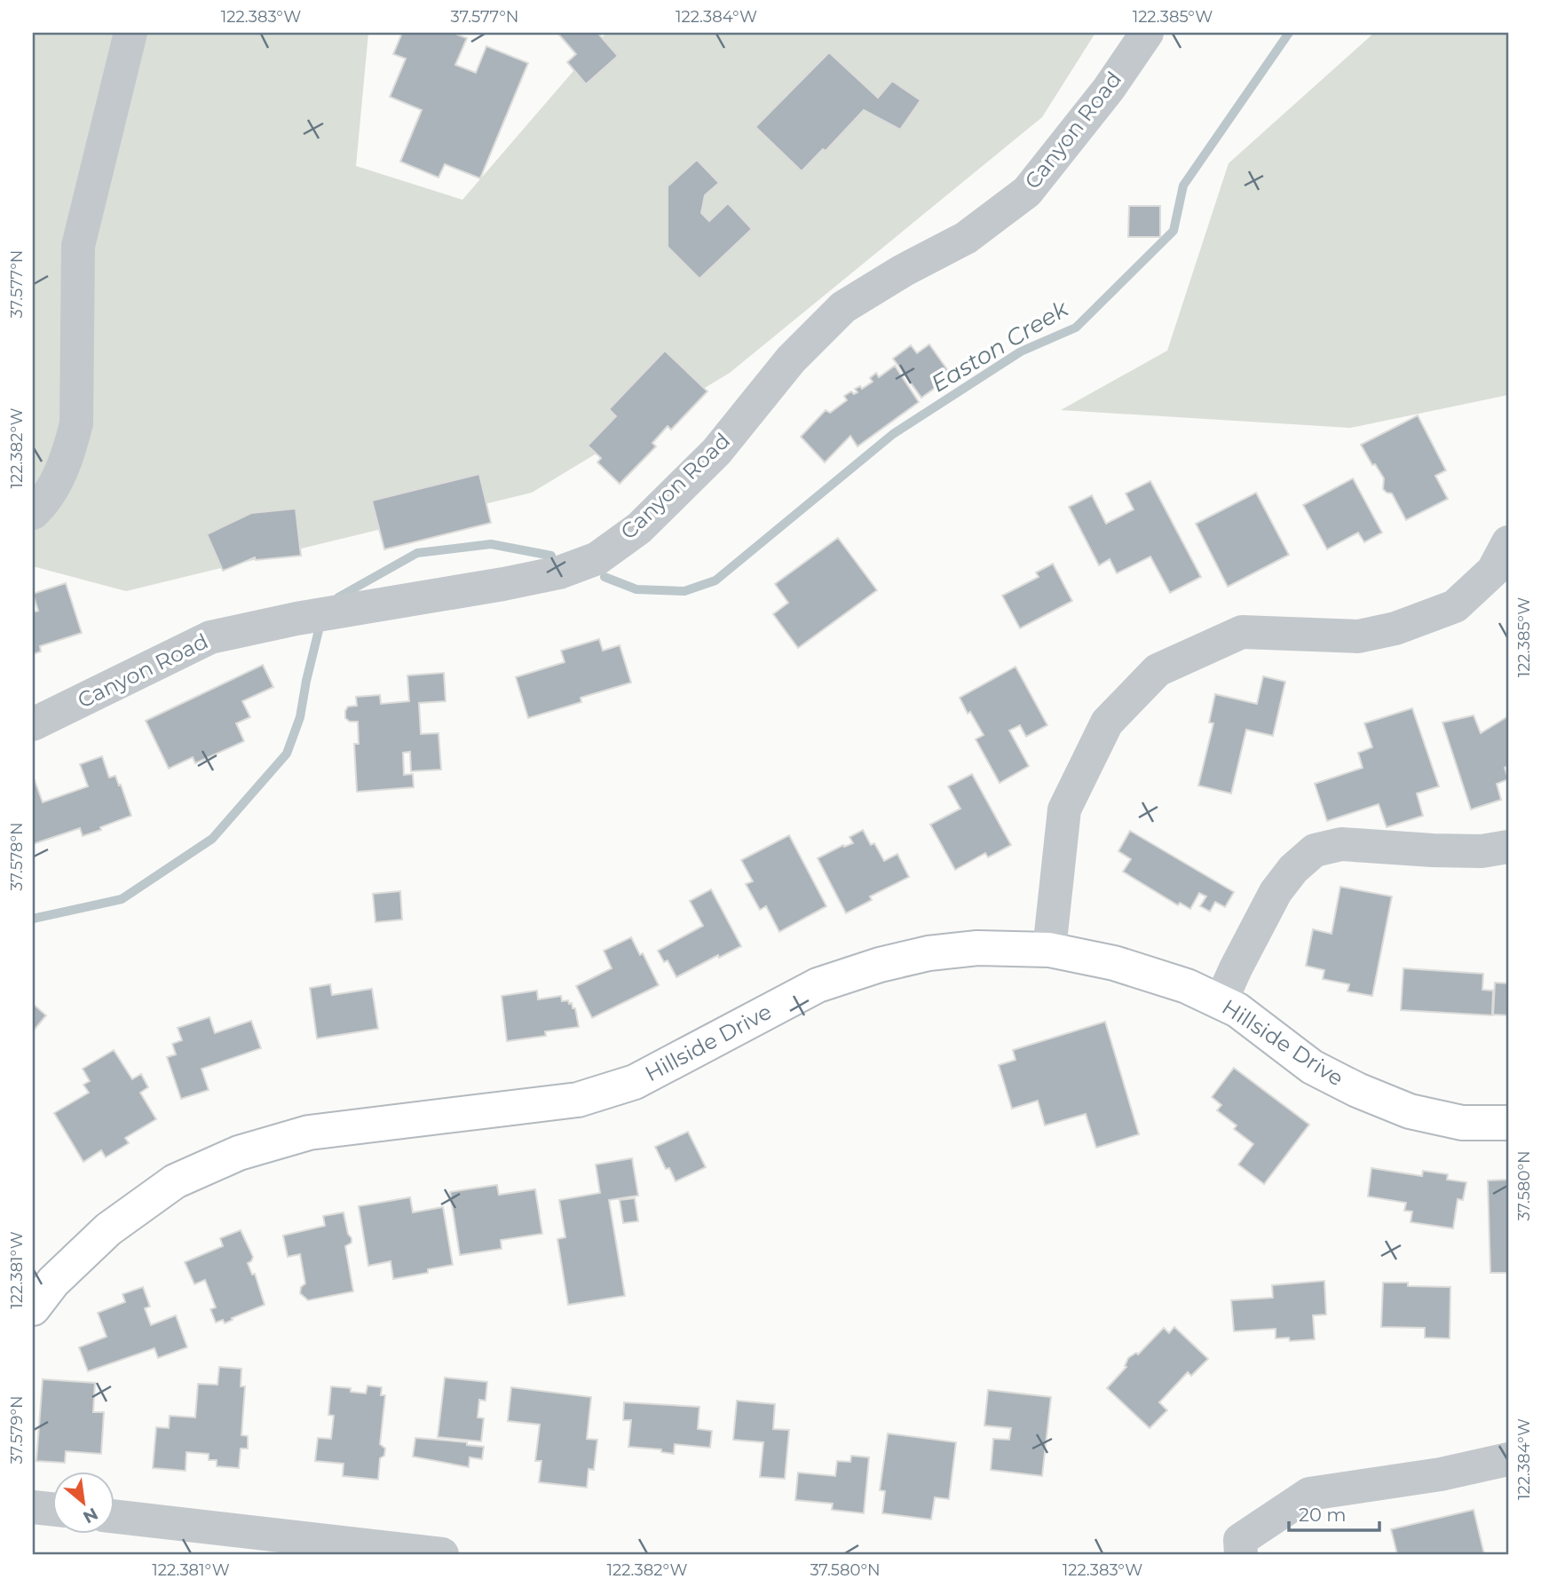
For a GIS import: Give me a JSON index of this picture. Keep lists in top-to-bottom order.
{
  "streets": {
    "main road": ["Hillside Drive"],
    "street": ["Canyon Road"]
  },
  "water": ["Easton Creek"],
  "scale_bar": "20 m",
  "north": "bottom right",
  "coordinates": [
    "122.383°W",
    "37.577°N",
    "122.384°W",
    "122.385°W",
    "122.382°W",
    "37.578°N",
    "37.580°N",
    "122.381°W",
    "37.579°N"
  ]
}
